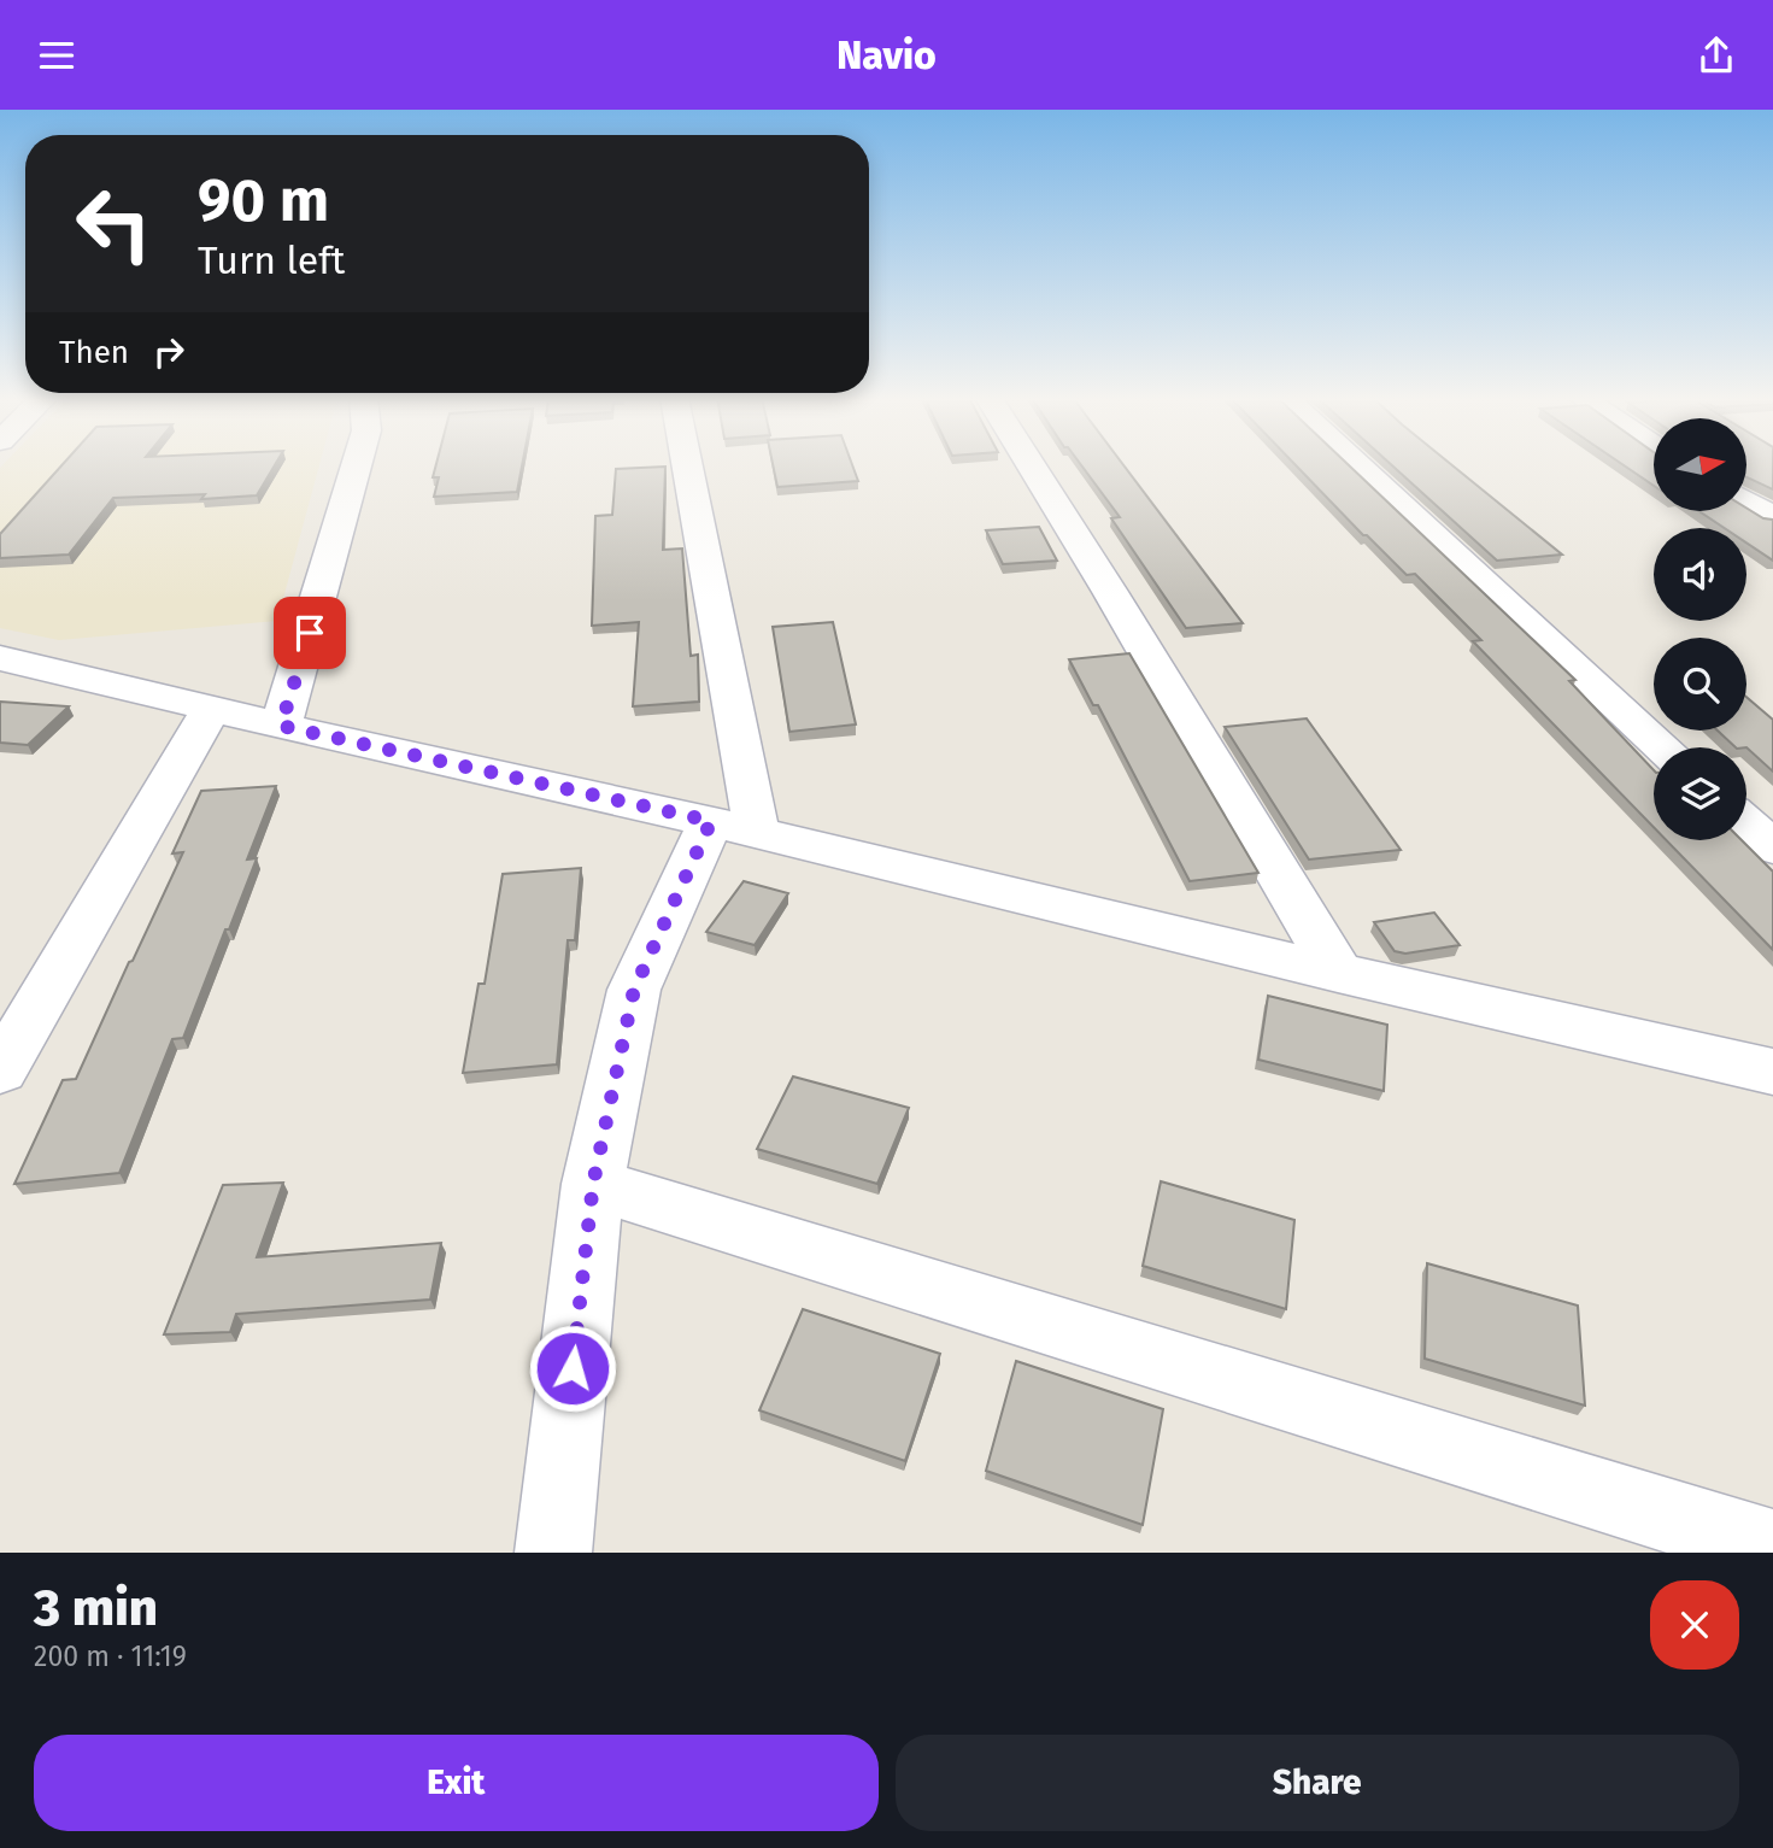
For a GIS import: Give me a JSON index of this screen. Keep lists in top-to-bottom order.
{
  "north": "right",
  "page": {
    "header": "Navio",
    "turn": ["90 m", "Turn left"],
    "then": "Then",
    "heading": ["3 min", "200 m · 11:19"],
    "buttons": ["Exit", "Share"]
  }
}
